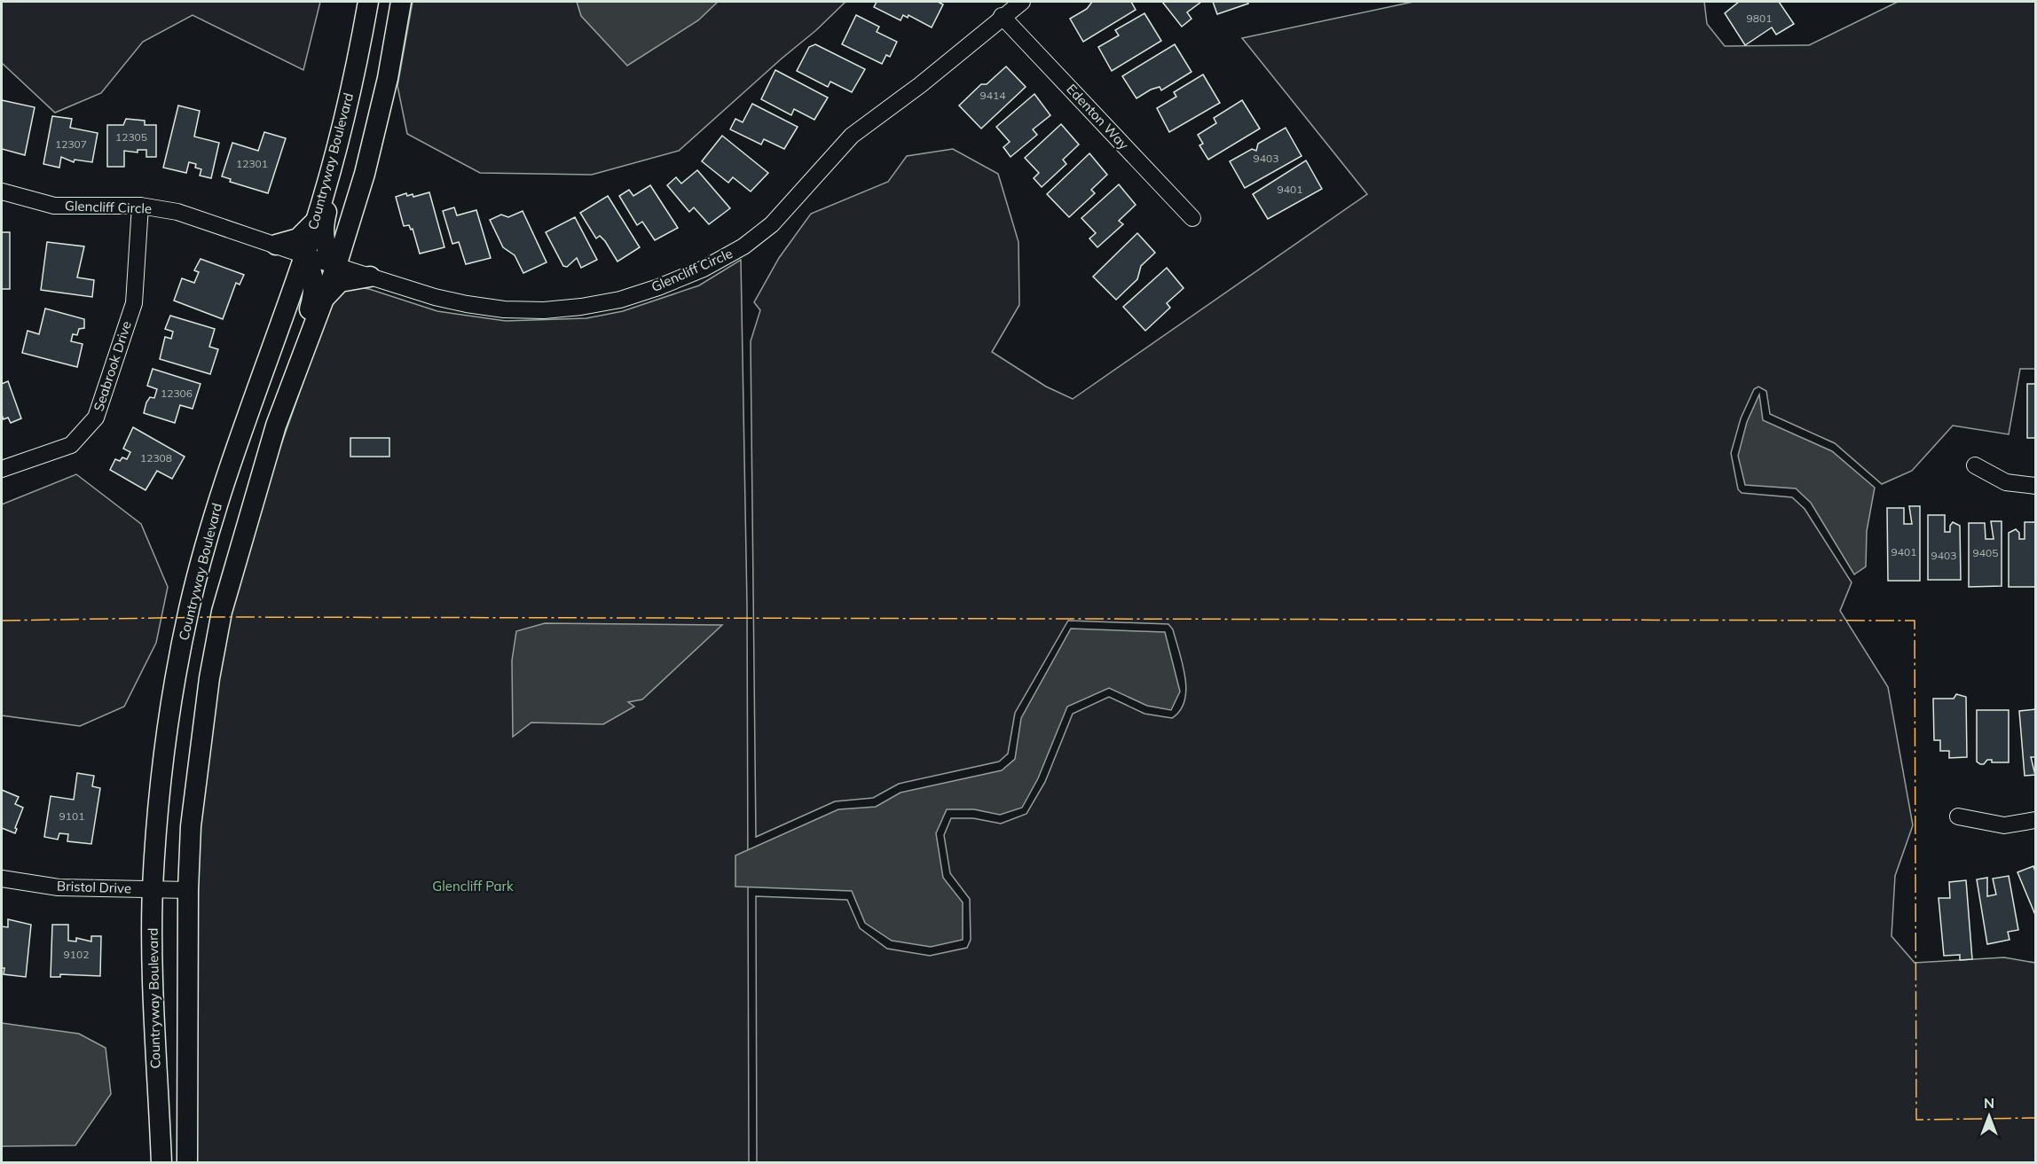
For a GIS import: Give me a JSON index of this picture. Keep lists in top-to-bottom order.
{
  "streets": {
    "street": [
      "Edenton Way",
      "Countryway Boulevard",
      "Glencliff Circle",
      "Seabrook Drive",
      "Bristol Drive"
    ]
  },
  "crossings": [
    ["Edenton Way", "Glencliff Circle"],
    ["Countryway Boulevard", "Glencliff Circle"],
    ["Countryway Boulevard", "Bristol Drive"],
    ["Glencliff Circle", "Seabrook Drive"]
  ],
  "parks": ["Glencliff Park"],
  "house_numbers": [
    "9801",
    "9414",
    "12305",
    "12307",
    "9403",
    "12301",
    "9401",
    "12306",
    "12308",
    "9401",
    "9405",
    "9403",
    "9101",
    "9102"
  ],
  "north": "top"
}
